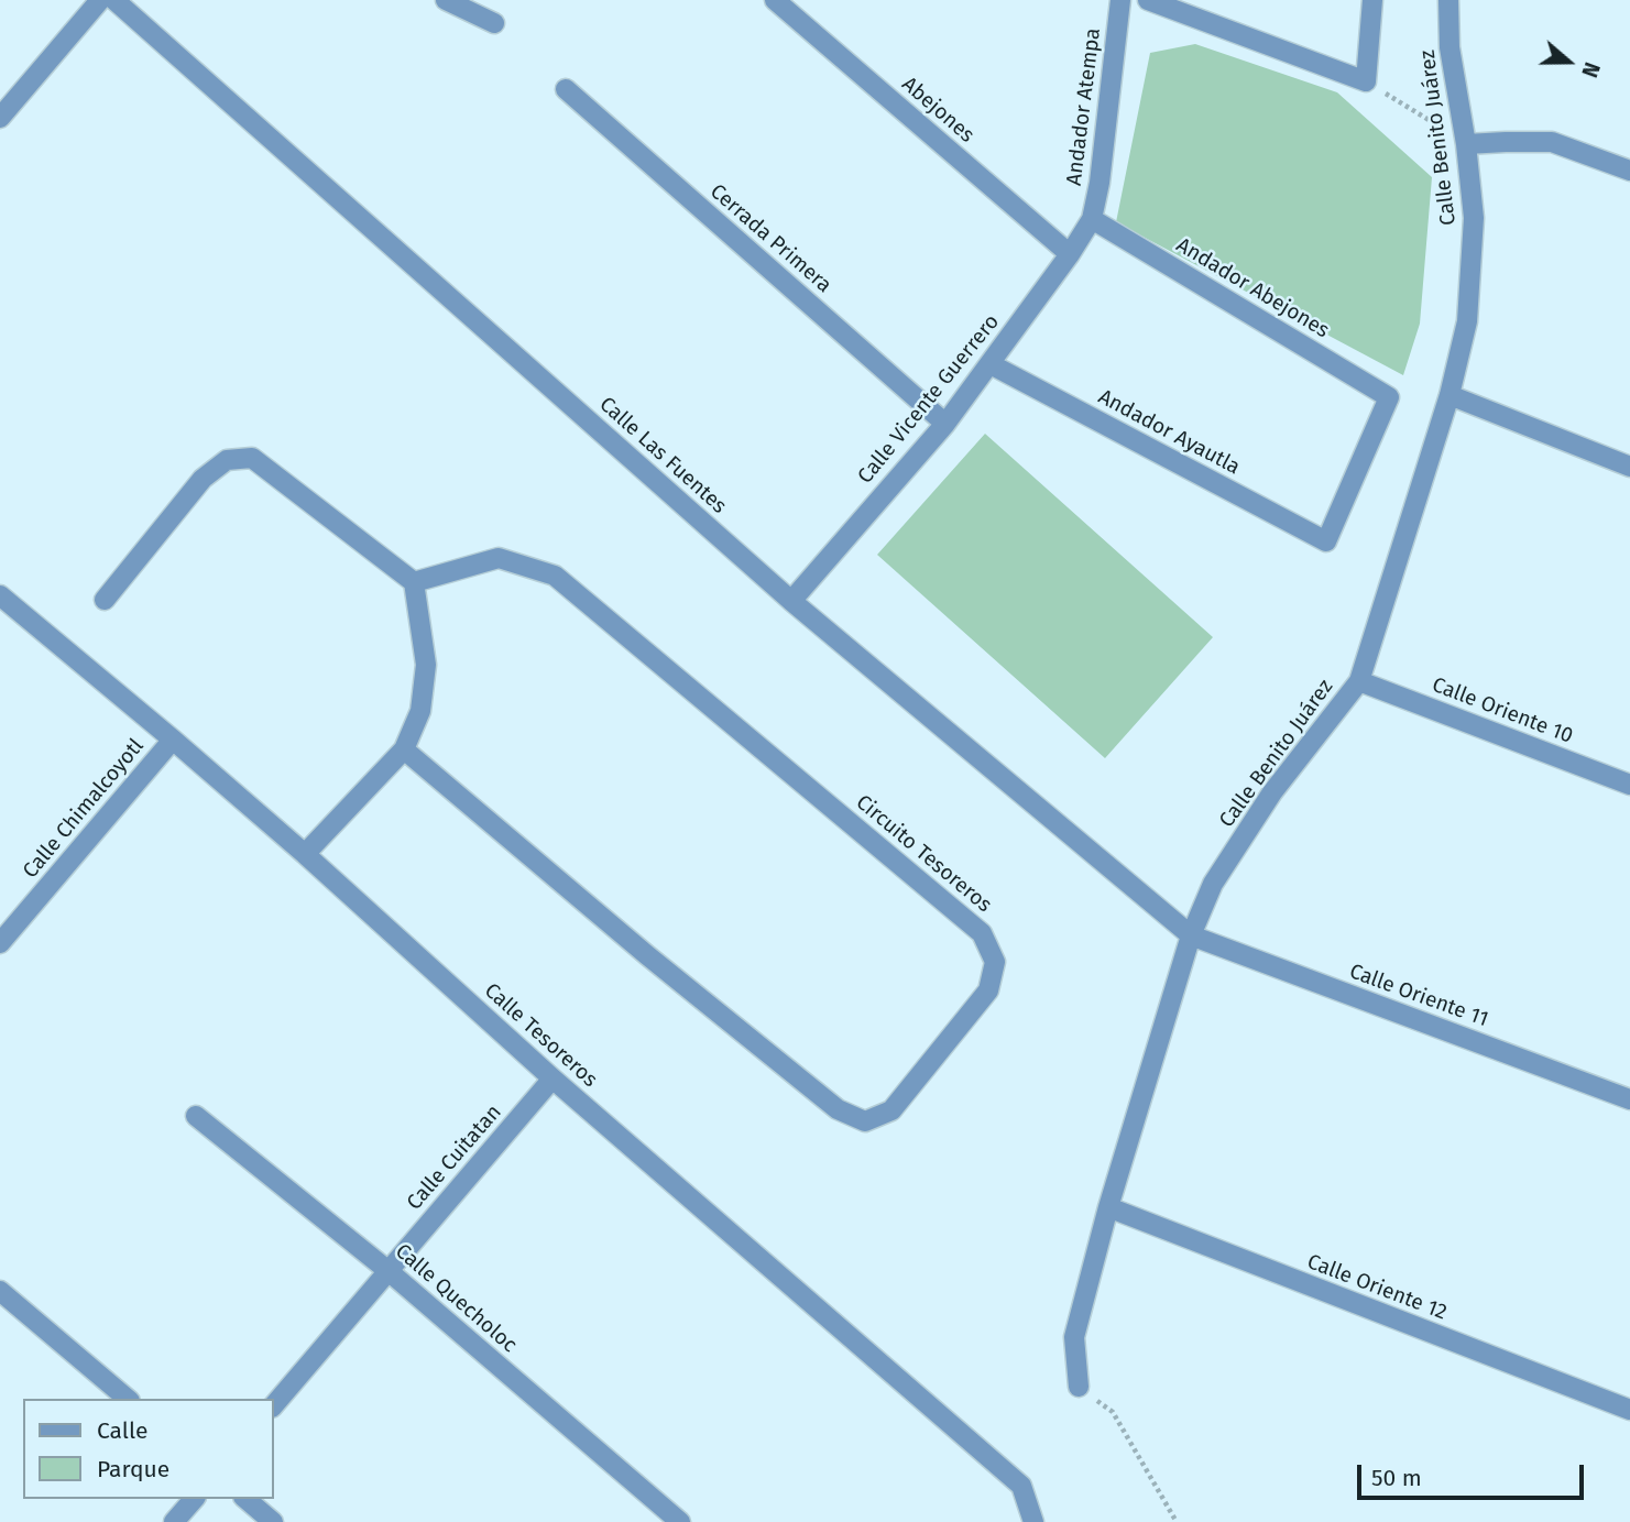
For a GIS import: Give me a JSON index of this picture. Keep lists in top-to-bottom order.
{
  "streets": {
    "street": [
      "Andador Atempa",
      "Abejones",
      "Calle Benito Juárez",
      "Cerrada Primera",
      "Andador Abejones",
      "Calle Vicente Guerrero",
      "Andador Ayautla",
      "Calle Las Fuentes",
      "Calle Oriente 10",
      "Calle Chimalcoyotl",
      "Circuito Tesoreros",
      "Calle Oriente 11",
      "Calle Tesoreros",
      "Calle Cuitatan",
      "Calle Oriente 12",
      "Calle Quecholoc"
    ]
  },
  "crossings": [
    ["Andador Atempa", "Andador Abejones"],
    ["Andador Atempa", "Calle Vicente Guerrero"],
    ["Abejones", "Calle Vicente Guerrero"],
    ["Calle Benito Juárez", "Calle Las Fuentes"],
    ["Calle Benito Juárez", "Calle Oriente 10"],
    ["Calle Benito Juárez", "Calle Oriente 11"],
    ["Calle Benito Juárez", "Calle Oriente 12"],
    ["Cerrada Primera", "Calle Vicente Guerrero"],
    ["Andador Abejones", "Calle Vicente Guerrero"],
    ["Andador Abejones", "Andador Ayautla"],
    ["Calle Vicente Guerrero", "Andador Ayautla"],
    ["Calle Vicente Guerrero", "Calle Las Fuentes"],
    ["Calle Las Fuentes", "Calle Oriente 11"],
    ["Calle Chimalcoyotl", "Calle Tesoreros"],
    ["Calle Tesoreros", "Calle Cuitatan"],
    ["Calle Cuitatan", "Calle Quecholoc"]
  ],
  "legend": ["Calle", "Parque"],
  "scale_bar": "50 m",
  "north": "right"
}
